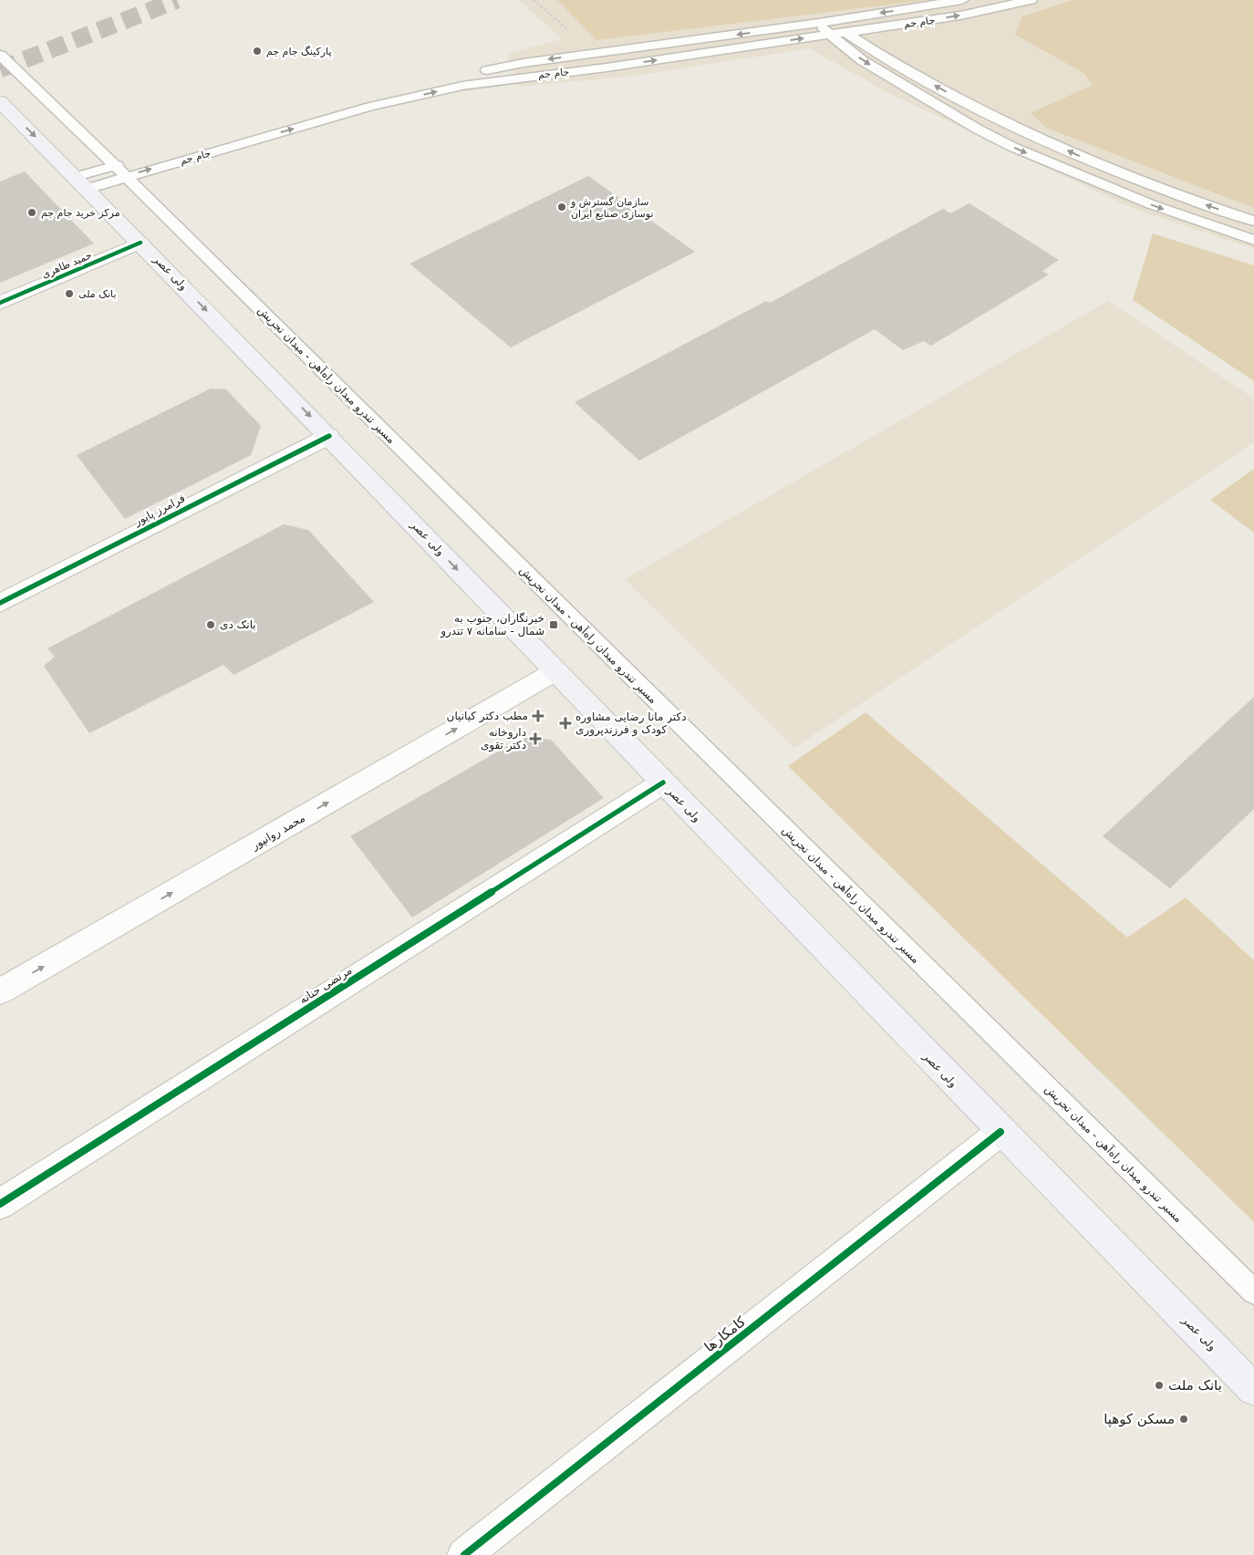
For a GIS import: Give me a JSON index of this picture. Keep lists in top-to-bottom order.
{
  "streets": {
    "main road": ["ولی عصر"],
    "street": [
      "حمید طاهری",
      "فرامرز پایور",
      "محمد روانپور",
      "مرتضی حنانه",
      "کامکارها"
    ],
    "lane": ["جام جم", "مسیر تندرو میدان راه‌آهن - میدان تجریش"]
  },
  "crossings": [
    ["جام جم", "ولی عصر"],
    ["جام جم", "مسیر تندرو میدان راه‌آهن - میدان تجریش"],
    ["حمید طاهری", "ولی عصر"],
    ["ولی عصر", "فرامرز پایور"],
    ["ولی عصر", "محمد روانپور"],
    ["ولی عصر", "مرتضی حنانه"],
    ["ولی عصر", "کامکارها"]
  ],
  "one_way": ["ولی عصر", "محمد روانپور"],
  "places": {
    "other": [
      "پارکینگ جام جم",
      "سازمان گسترش و نوسازی صنایع ایران",
      "مرکز خرید جام جم",
      "بانک ملی",
      "بانک دی",
      "بانک ملت",
      "مسکن کوهپا"
    ],
    "transit": ["خبرنگاران، جنوب به شمال - سامانه ۷ تندرو"],
    "health": ["مطب دکتر کیانیان", "دکتر مانا رضایی مشاوره کودک و فرزندپروری", "داروخانه دکتر تقوی"]
  }
}
